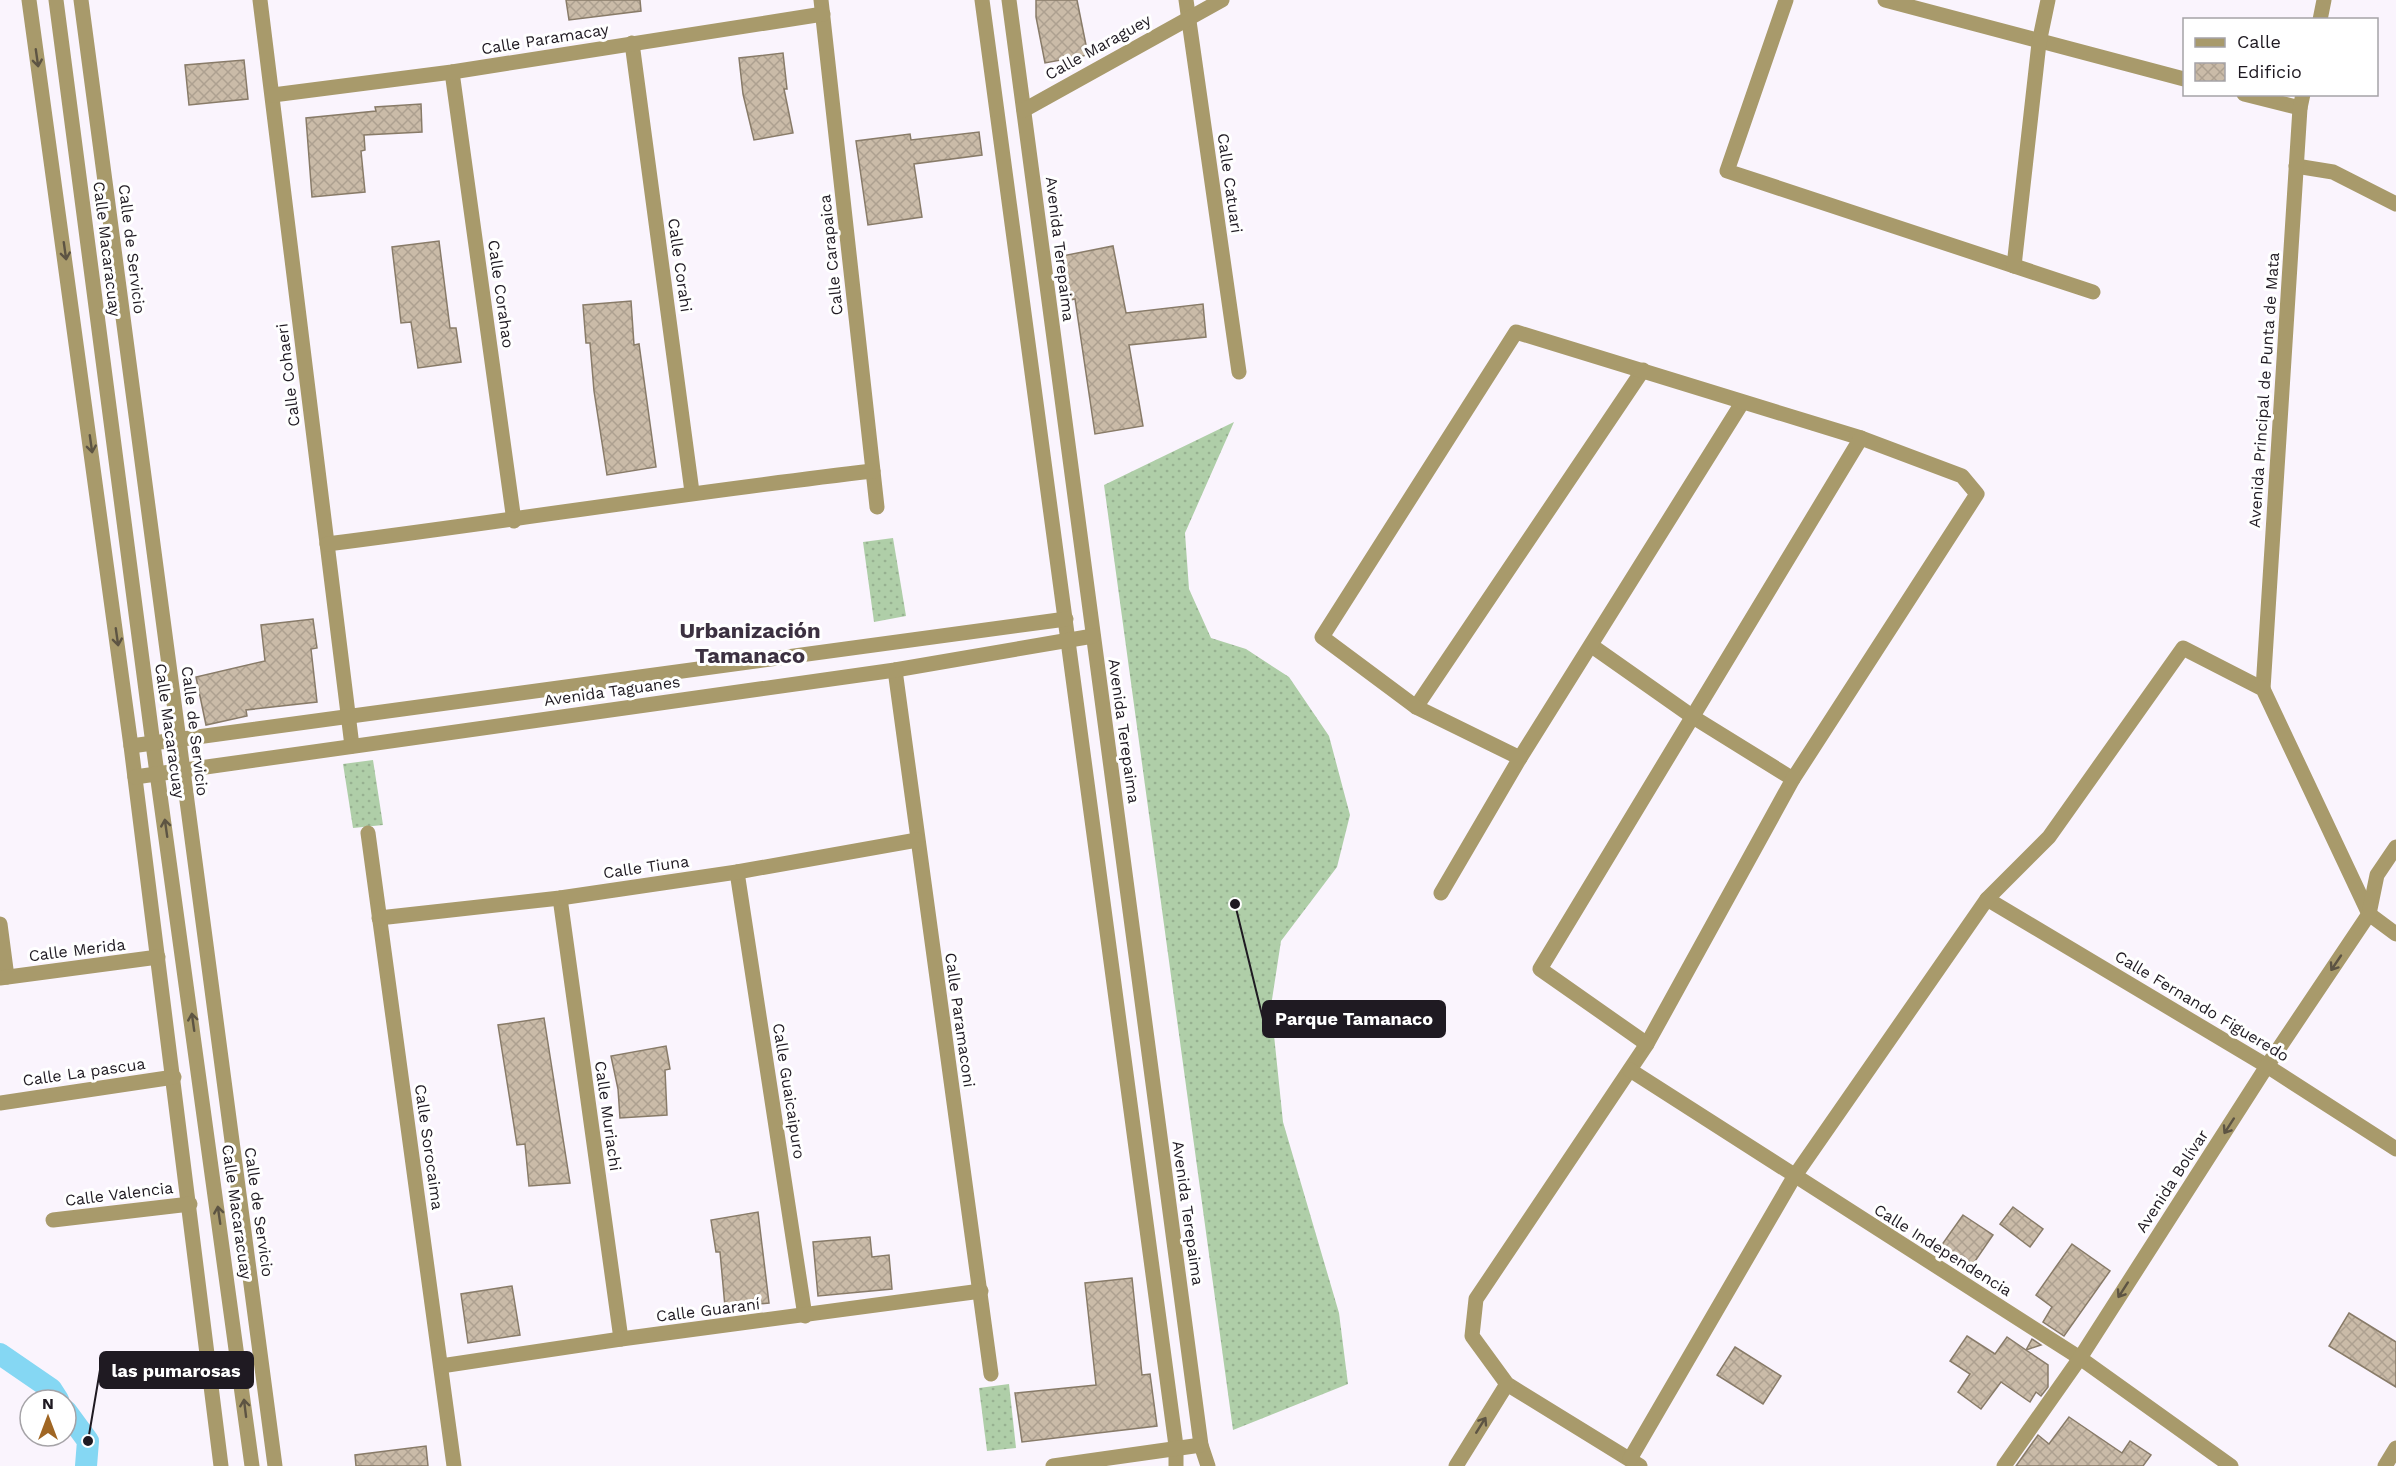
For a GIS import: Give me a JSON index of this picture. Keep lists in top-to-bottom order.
{
  "streets": {
    "street": [
      "Calle Paramacay",
      "Calle Maraguey",
      "Calle Catuari",
      "Calle Macaracuay",
      "Calle de Servicio",
      "Avenida Terepaima",
      "Calle Carapaica",
      "Calle Corahi",
      "Calle Corahao",
      "Calle Cohaeri",
      "Avenida Principal de Punta de Mata",
      "Avenida Taguanes",
      "Calle Tiuna",
      "Calle Merida",
      "Calle Fernando Figueredo",
      "Calle Paramaconi",
      "Calle La pascua",
      "Calle Guaicaipuro",
      "Calle Muriachi",
      "Calle Sorocaima",
      "Avenida Bolívar",
      "Calle Valencia",
      "Calle Independencia",
      "Calle Guaraní"
    ]
  },
  "crossings": [
    ["Calle Paramacay", "Calle Carapaica"],
    ["Calle Paramacay", "Calle Corahi"],
    ["Calle Paramacay", "Calle Corahao"],
    ["Calle Paramacay", "Calle Cohaeri"],
    ["Calle Maraguey", "Calle Catuari"],
    ["Calle Maraguey", "Avenida Terepaima"],
    ["Calle Macaracuay", "Avenida Taguanes"],
    ["Calle de Servicio", "Avenida Taguanes"],
    ["Avenida Terepaima", "Avenida Taguanes"],
    ["Calle Cohaeri", "Avenida Taguanes"],
    ["Avenida Taguanes", "Calle Paramaconi"],
    ["Calle Tiuna", "Calle Paramaconi"],
    ["Calle Tiuna", "Calle Guaicaipuro"],
    ["Calle Tiuna", "Calle Muriachi"],
    ["Calle Tiuna", "Calle Sorocaima"],
    ["Calle Fernando Figueredo", "Avenida Bolívar"],
    ["Calle Paramaconi", "Calle Guaraní"],
    ["Calle Guaicaipuro", "Calle Guaraní"],
    ["Calle Muriachi", "Calle Guaraní"],
    ["Calle Sorocaima", "Calle Guaraní"],
    ["Avenida Bolívar", "Calle Independencia"]
  ],
  "one_way": ["Avenida Bolívar"],
  "districts": ["Urbanización Tamanaco"],
  "places": ["Parque Tamanaco", "las pumarosas"],
  "legend": ["Calle", "Edificio"],
  "north": "top"
}
